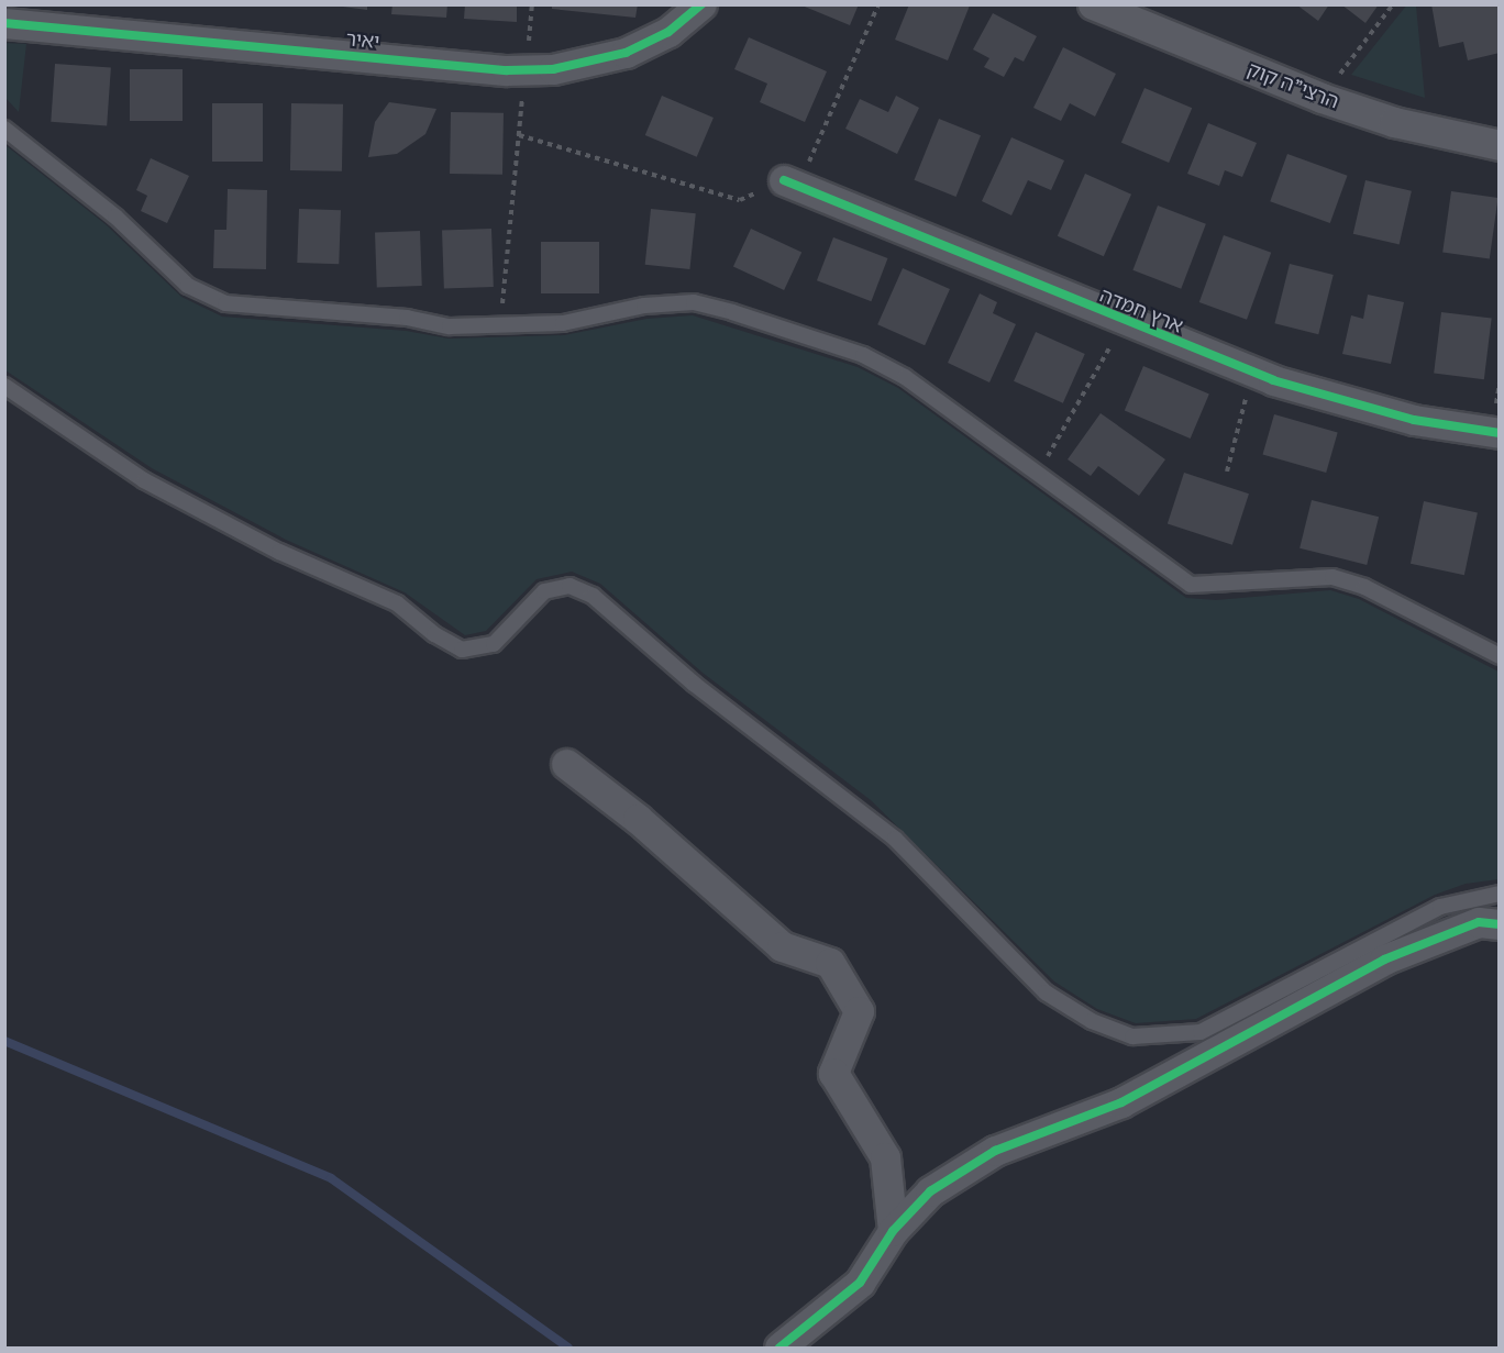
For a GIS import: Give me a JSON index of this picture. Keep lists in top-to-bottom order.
{
  "streets": {
    "street": ["יאיר", "הרצי\"ה קוק", "ארץ חמדה"]
  }
}
